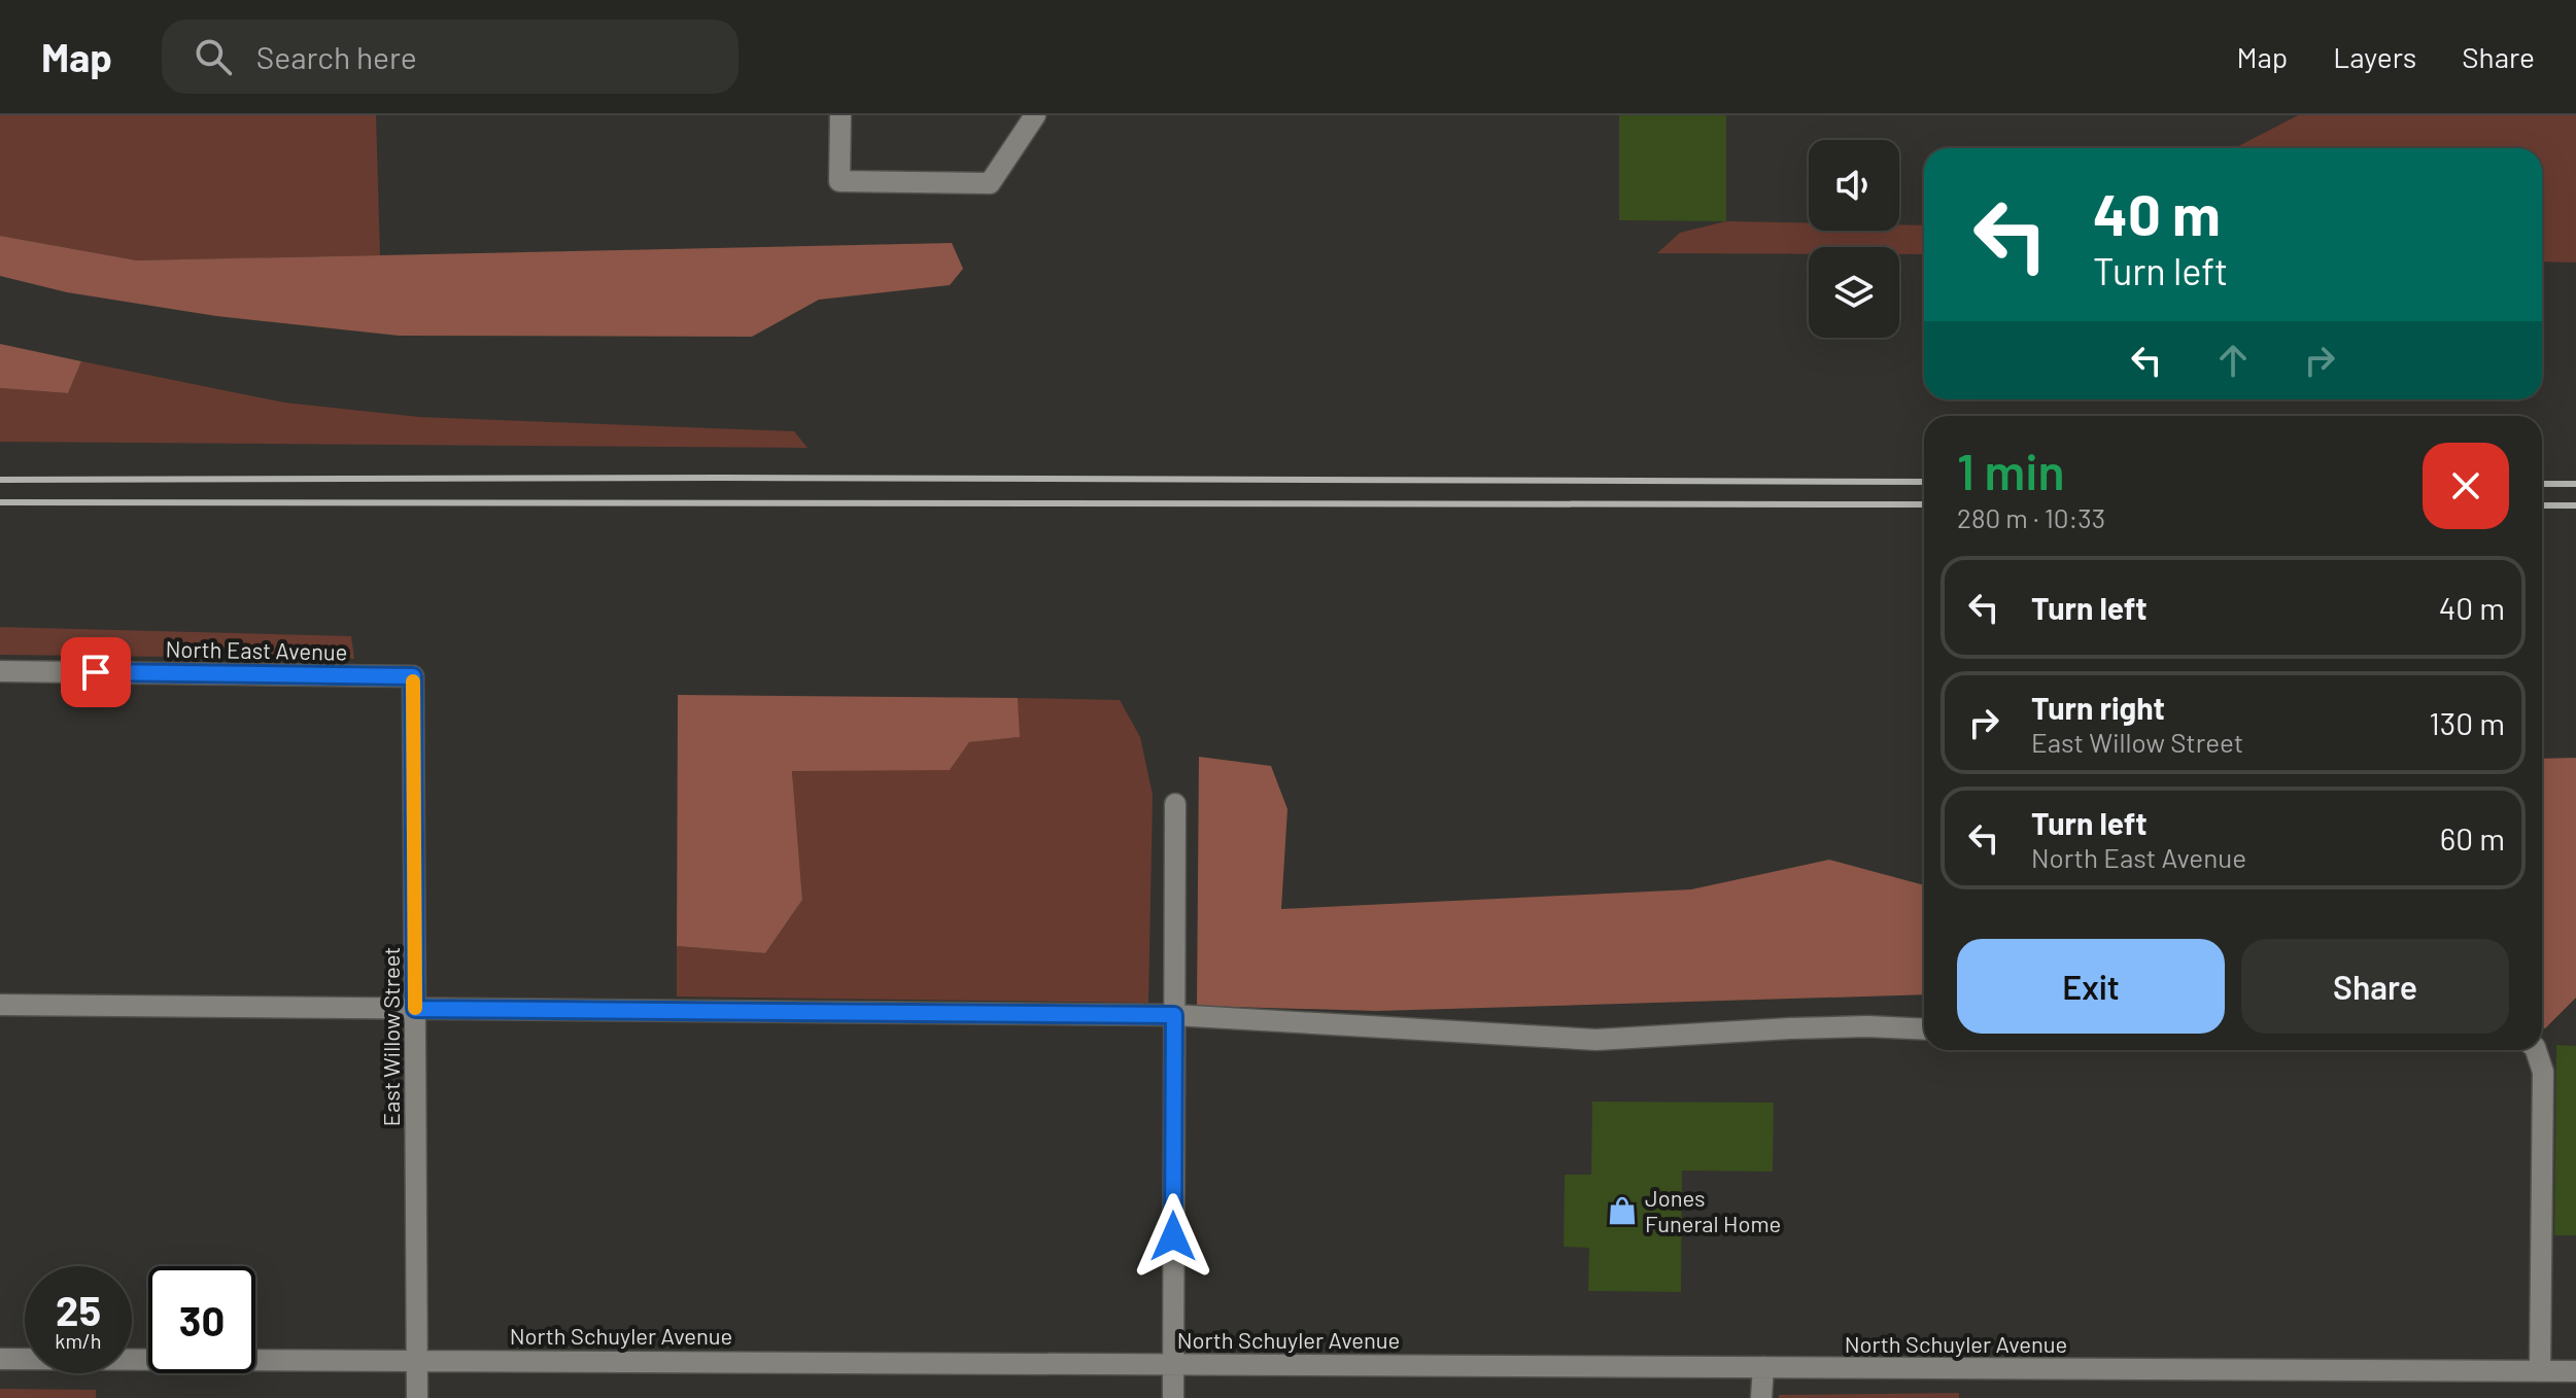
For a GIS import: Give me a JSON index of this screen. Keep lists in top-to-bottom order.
{
  "streets": {
    "street": ["North East Avenue", "East Willow Street", "North Schuyler Avenue"]
  },
  "crossings": [
    ["North East Avenue", "East Willow Street"],
    ["East Willow Street", "North Schuyler Avenue"]
  ],
  "places": {
    "shop": ["Jones Funeral Home"]
  },
  "page": {
    "header": "Map",
    "search": "Search here",
    "nav": ["Map", "Layers", "Share"],
    "turn": ["40 m", "Turn left"],
    "heading": ["1 min", "280 m · 10:33"],
    "list": [
      {
        "name": "Turn left",
        "value": "40 m"
      },
      {
        "name": "Turn right",
        "note": "East Willow Street",
        "value": "130 m"
      },
      {
        "name": "Turn left",
        "note": "North East Avenue",
        "value": "60 m"
      }
    ],
    "buttons": ["Exit", "Share"],
    "speed": "25 km/h",
    "limit": "30"
  }
}
